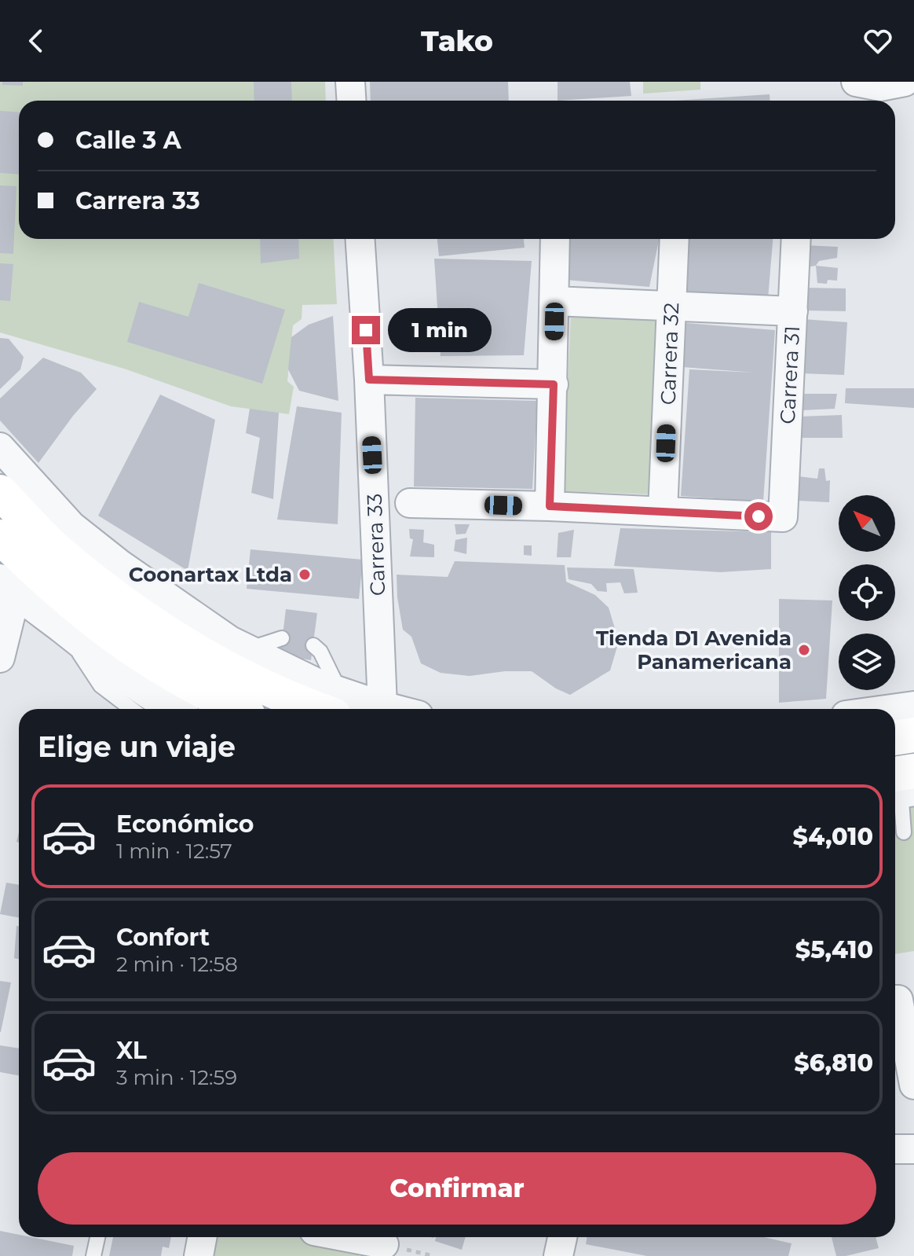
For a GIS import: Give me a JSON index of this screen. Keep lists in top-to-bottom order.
{
  "streets": {
    "street": ["Carrera 32", "Carrera 31", "Carrera 33"]
  },
  "crossings": [
    ["Carrera 32", "Carrera 31"]
  ],
  "places": ["Coonartax Ltda", "Tienda D1 Avenida Panamericana"],
  "north": "top left",
  "page": {
    "header": "Tako",
    "banner": ["Calle 3 A", "Carrera 33"],
    "bubble": "1 min",
    "heading": "Elige un viaje",
    "list": [
      {
        "name": "Económico",
        "note": "1 min · 12:57",
        "value": "$4,010"
      },
      {
        "name": "Confort",
        "note": "2 min · 12:58",
        "value": "$5,410"
      },
      {
        "name": "XL",
        "note": "3 min · 12:59",
        "value": "$6,810"
      }
    ],
    "buttons": "Confirmar"
  }
}
